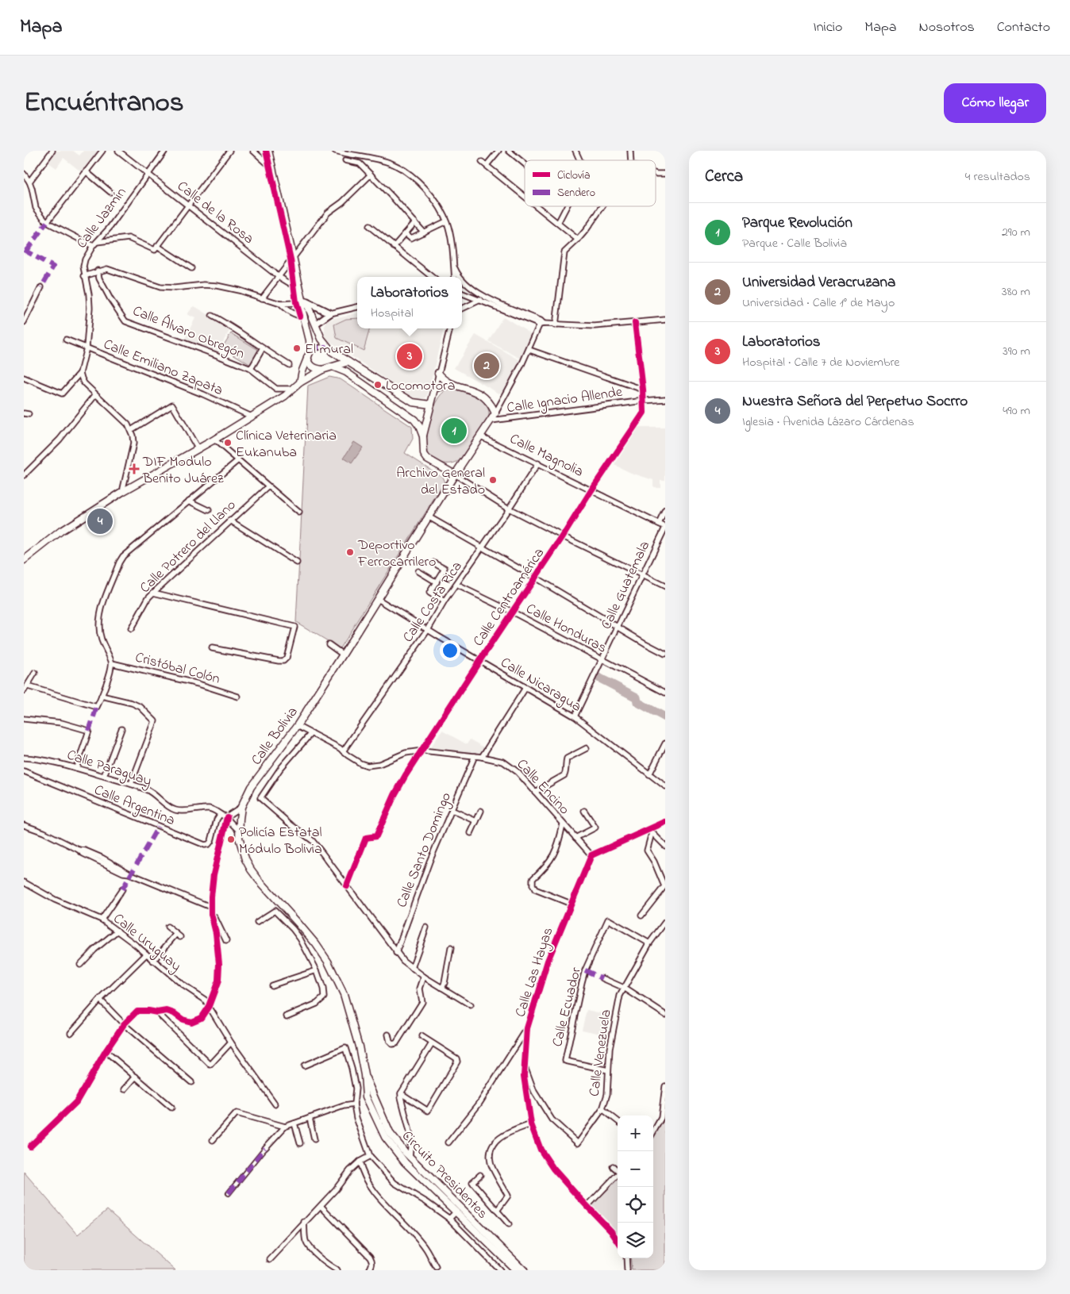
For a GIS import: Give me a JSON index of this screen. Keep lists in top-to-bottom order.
{
  "streets": {
    "main road": ["Calle Bolivia", "Circuito Presidentes"],
    "street": [
      "Calle de la Rosa",
      "Calle Jazmín",
      "Calle Álvaro Obregón",
      "Calle Emiliano Zapata",
      "Calle Ignacio Allende",
      "Calle Magnolia",
      "Calle Potrero del Llano",
      "Calle Guatemala",
      "Calle Centroamérica",
      "Calle Costa Rica",
      "Calle Honduras",
      "Cristóbal Colón",
      "Calle Nicaragua",
      "Calle Paraguay",
      "Calle Encino",
      "Calle Argentina",
      "Calle Santo Domingo",
      "Calle Uruguay",
      "Calle Las Hayas",
      "Calle Ecuador",
      "Calle Venezuela"
    ]
  },
  "crossings": [
    ["Calle de la Rosa", "Calle Jazmín"],
    ["Calle Jazmín", "Calle Emiliano Zapata"],
    ["Calle Ignacio Allende", "Calle Magnolia"],
    ["Calle Ignacio Allende", "Calle Centroamérica"],
    ["Calle Ignacio Allende", "Calle Bolivia"],
    ["Calle Magnolia", "Calle Guatemala"],
    ["Calle Magnolia", "Calle Centroamérica"],
    ["Calle Magnolia", "Calle Costa Rica"],
    ["Calle Magnolia", "Calle Bolivia"],
    ["Calle Guatemala", "Calle Honduras"],
    ["Calle Guatemala", "Calle Nicaragua"],
    ["Calle Centroamérica", "Calle Honduras"],
    ["Calle Centroamérica", "Calle Nicaragua"],
    ["Calle Centroamérica", "Calle Encino"],
    ["Calle Costa Rica", "Calle Honduras"],
    ["Calle Costa Rica", "Calle Nicaragua"],
    ["Calle Costa Rica", "Calle Encino"],
    ["Calle Nicaragua", "Calle Bolivia"],
    ["Calle Bolivia", "Calle Paraguay"],
    ["Calle Bolivia", "Calle Encino"],
    ["Calle Bolivia", "Circuito Presidentes"],
    ["Calle Paraguay", "Calle Argentina"],
    ["Calle Encino", "Calle Santo Domingo"],
    ["Calle Encino", "Calle Las Hayas"],
    ["Calle Las Hayas", "Calle Venezuela"],
    ["Calle Ecuador", "Calle Venezuela"]
  ],
  "places": {
    "other": [
      "El mural",
      "Locomotora",
      "Clínica Veterinaria Eukanuba",
      "Archivo General del Estado",
      "Deportivo Ferrocarrilero",
      "Policía Estatal Módulo Bolivia"
    ],
    "health": ["DIF Modulo Benito Juárez"]
  },
  "legend": ["Ciclovía", "Sendero"],
  "page": {
    "header": "Mapa",
    "nav": [
      "Inicio",
      "Mapa",
      "Nosotros",
      "Contacto"
    ],
    "title": "Encuéntranos",
    "buttons": "Cómo llegar",
    "heading": ["Cerca", "4 resultados"],
    "list": [
      {
        "mark": "1",
        "name": "Parque Revolución",
        "note": "Parque · Calle Bolivia",
        "value": "290 m"
      },
      {
        "mark": "2",
        "name": "Universidad Veracruzana",
        "note": "Universidad · Calle 1° de Mayo",
        "value": "380 m"
      },
      {
        "mark": "3",
        "name": "Laboratorios",
        "note": "Hospital · Calle 7 de Noviembre",
        "value": "390 m"
      },
      {
        "mark": "4",
        "name": "Nuestra Señora del Perpetuo Socrro",
        "note": "Iglesia · Avenida Lázaro Cárdenas",
        "value": "490 m"
      }
    ],
    "popup": ["Laboratorios", "Hospital"],
    "pins": [
      "3",
      "2",
      "1",
      "4"
    ],
    "map_buttons": ["+", "−"]
  }
}
